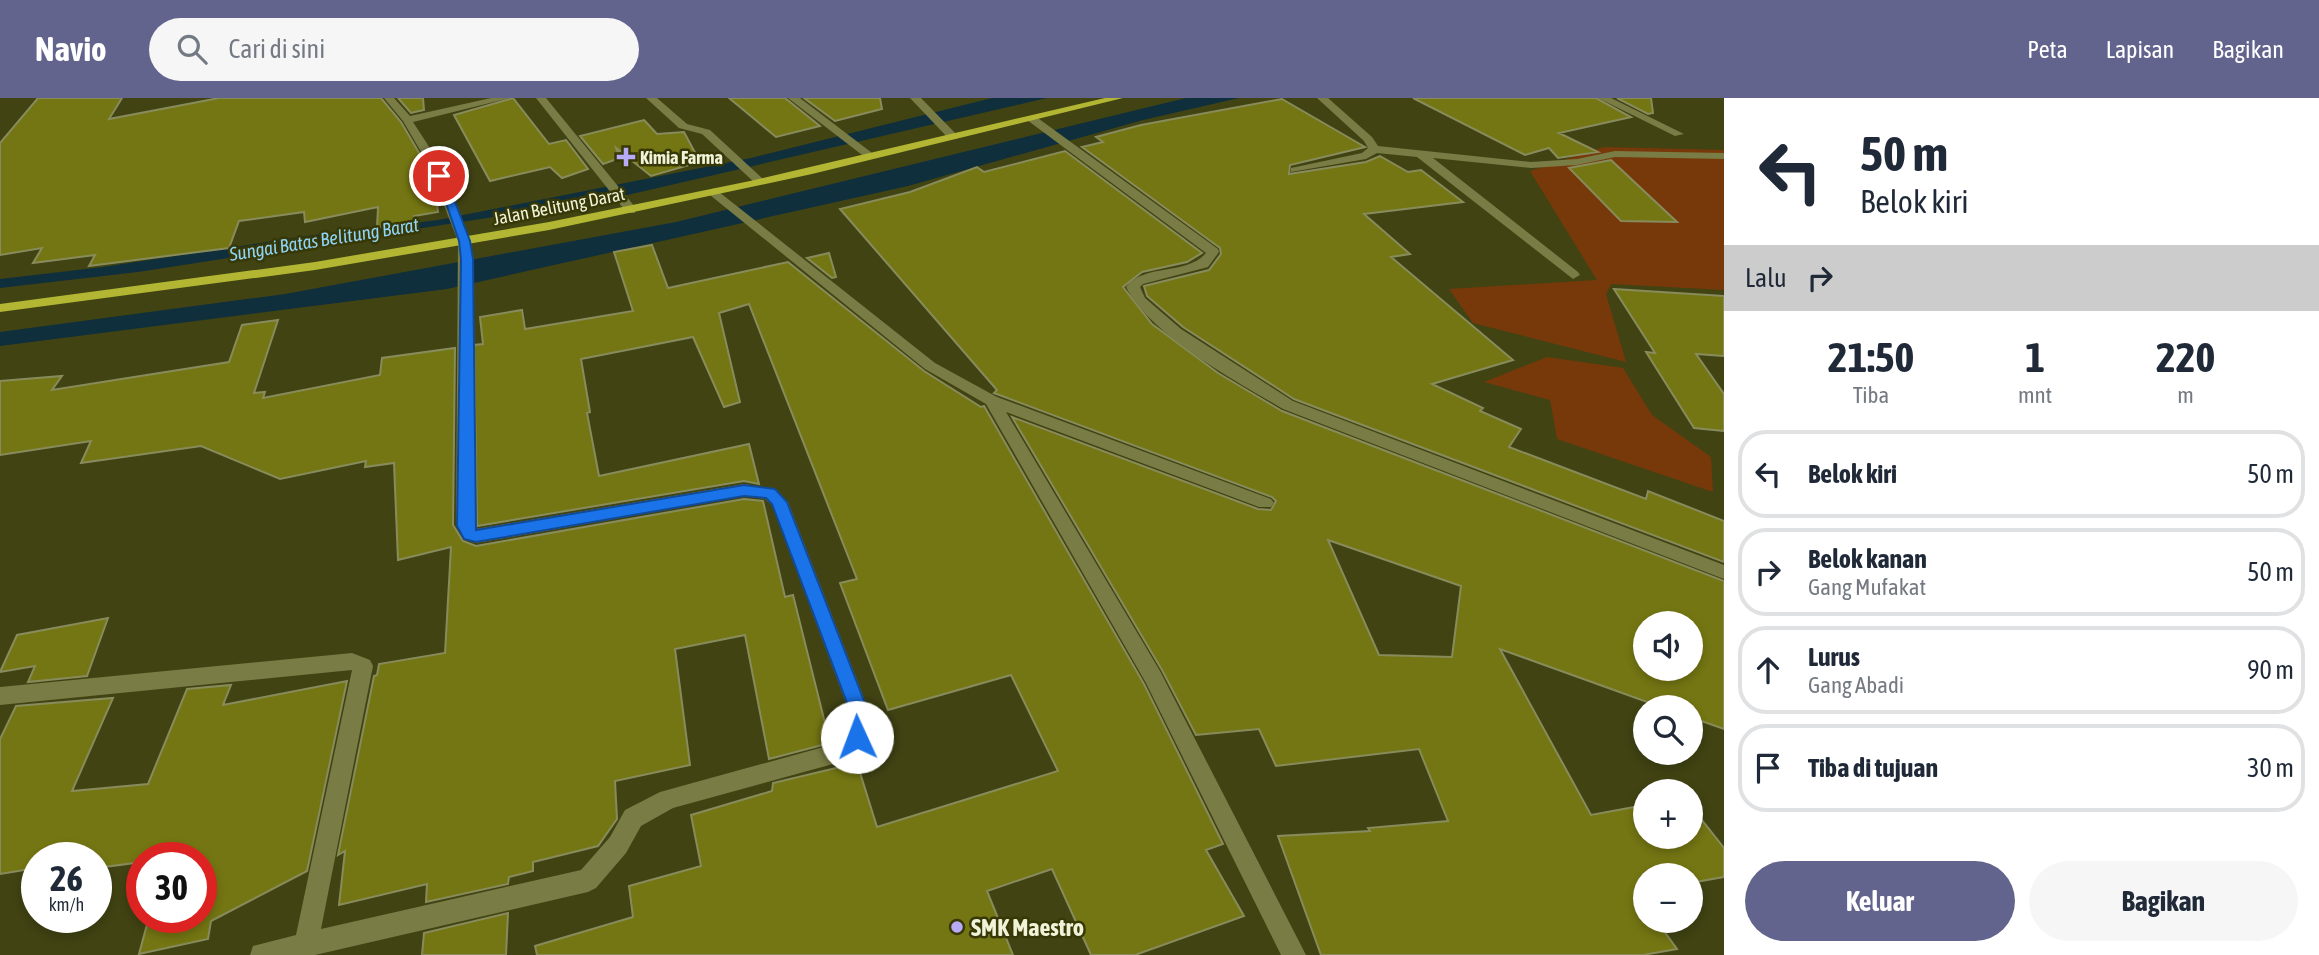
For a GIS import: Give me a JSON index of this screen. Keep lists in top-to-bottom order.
{
  "streets": {
    "main road": ["Jalan Belitung Darat"]
  },
  "water": ["Sungai Batas Belitung Barat"],
  "places": {
    "health": ["Kimia Farma"],
    "other": ["SMK Maestro"]
  },
  "page": {
    "header": "Navio",
    "search": "Cari di sini",
    "nav": ["Peta", "Lapisan", "Bagikan"],
    "turn": ["50 m", "Belok kiri"],
    "then": "Lalu",
    "eta": [
      "21:50",
      "Tiba",
      "1",
      "mnt",
      "220",
      "m"
    ],
    "list": [
      {
        "name": "Belok kiri",
        "value": "50 m"
      },
      {
        "name": "Belok kanan",
        "note": "Gang Mufakat",
        "value": "50 m"
      },
      {
        "name": "Lurus",
        "note": "Gang Abadi",
        "value": "90 m"
      },
      {
        "name": "Tiba di tujuan",
        "value": "30 m"
      }
    ],
    "map_buttons": ["+", "−"],
    "speed": "26 km/h",
    "limit": "30",
    "buttons": ["Keluar", "Bagikan"]
  }
}
